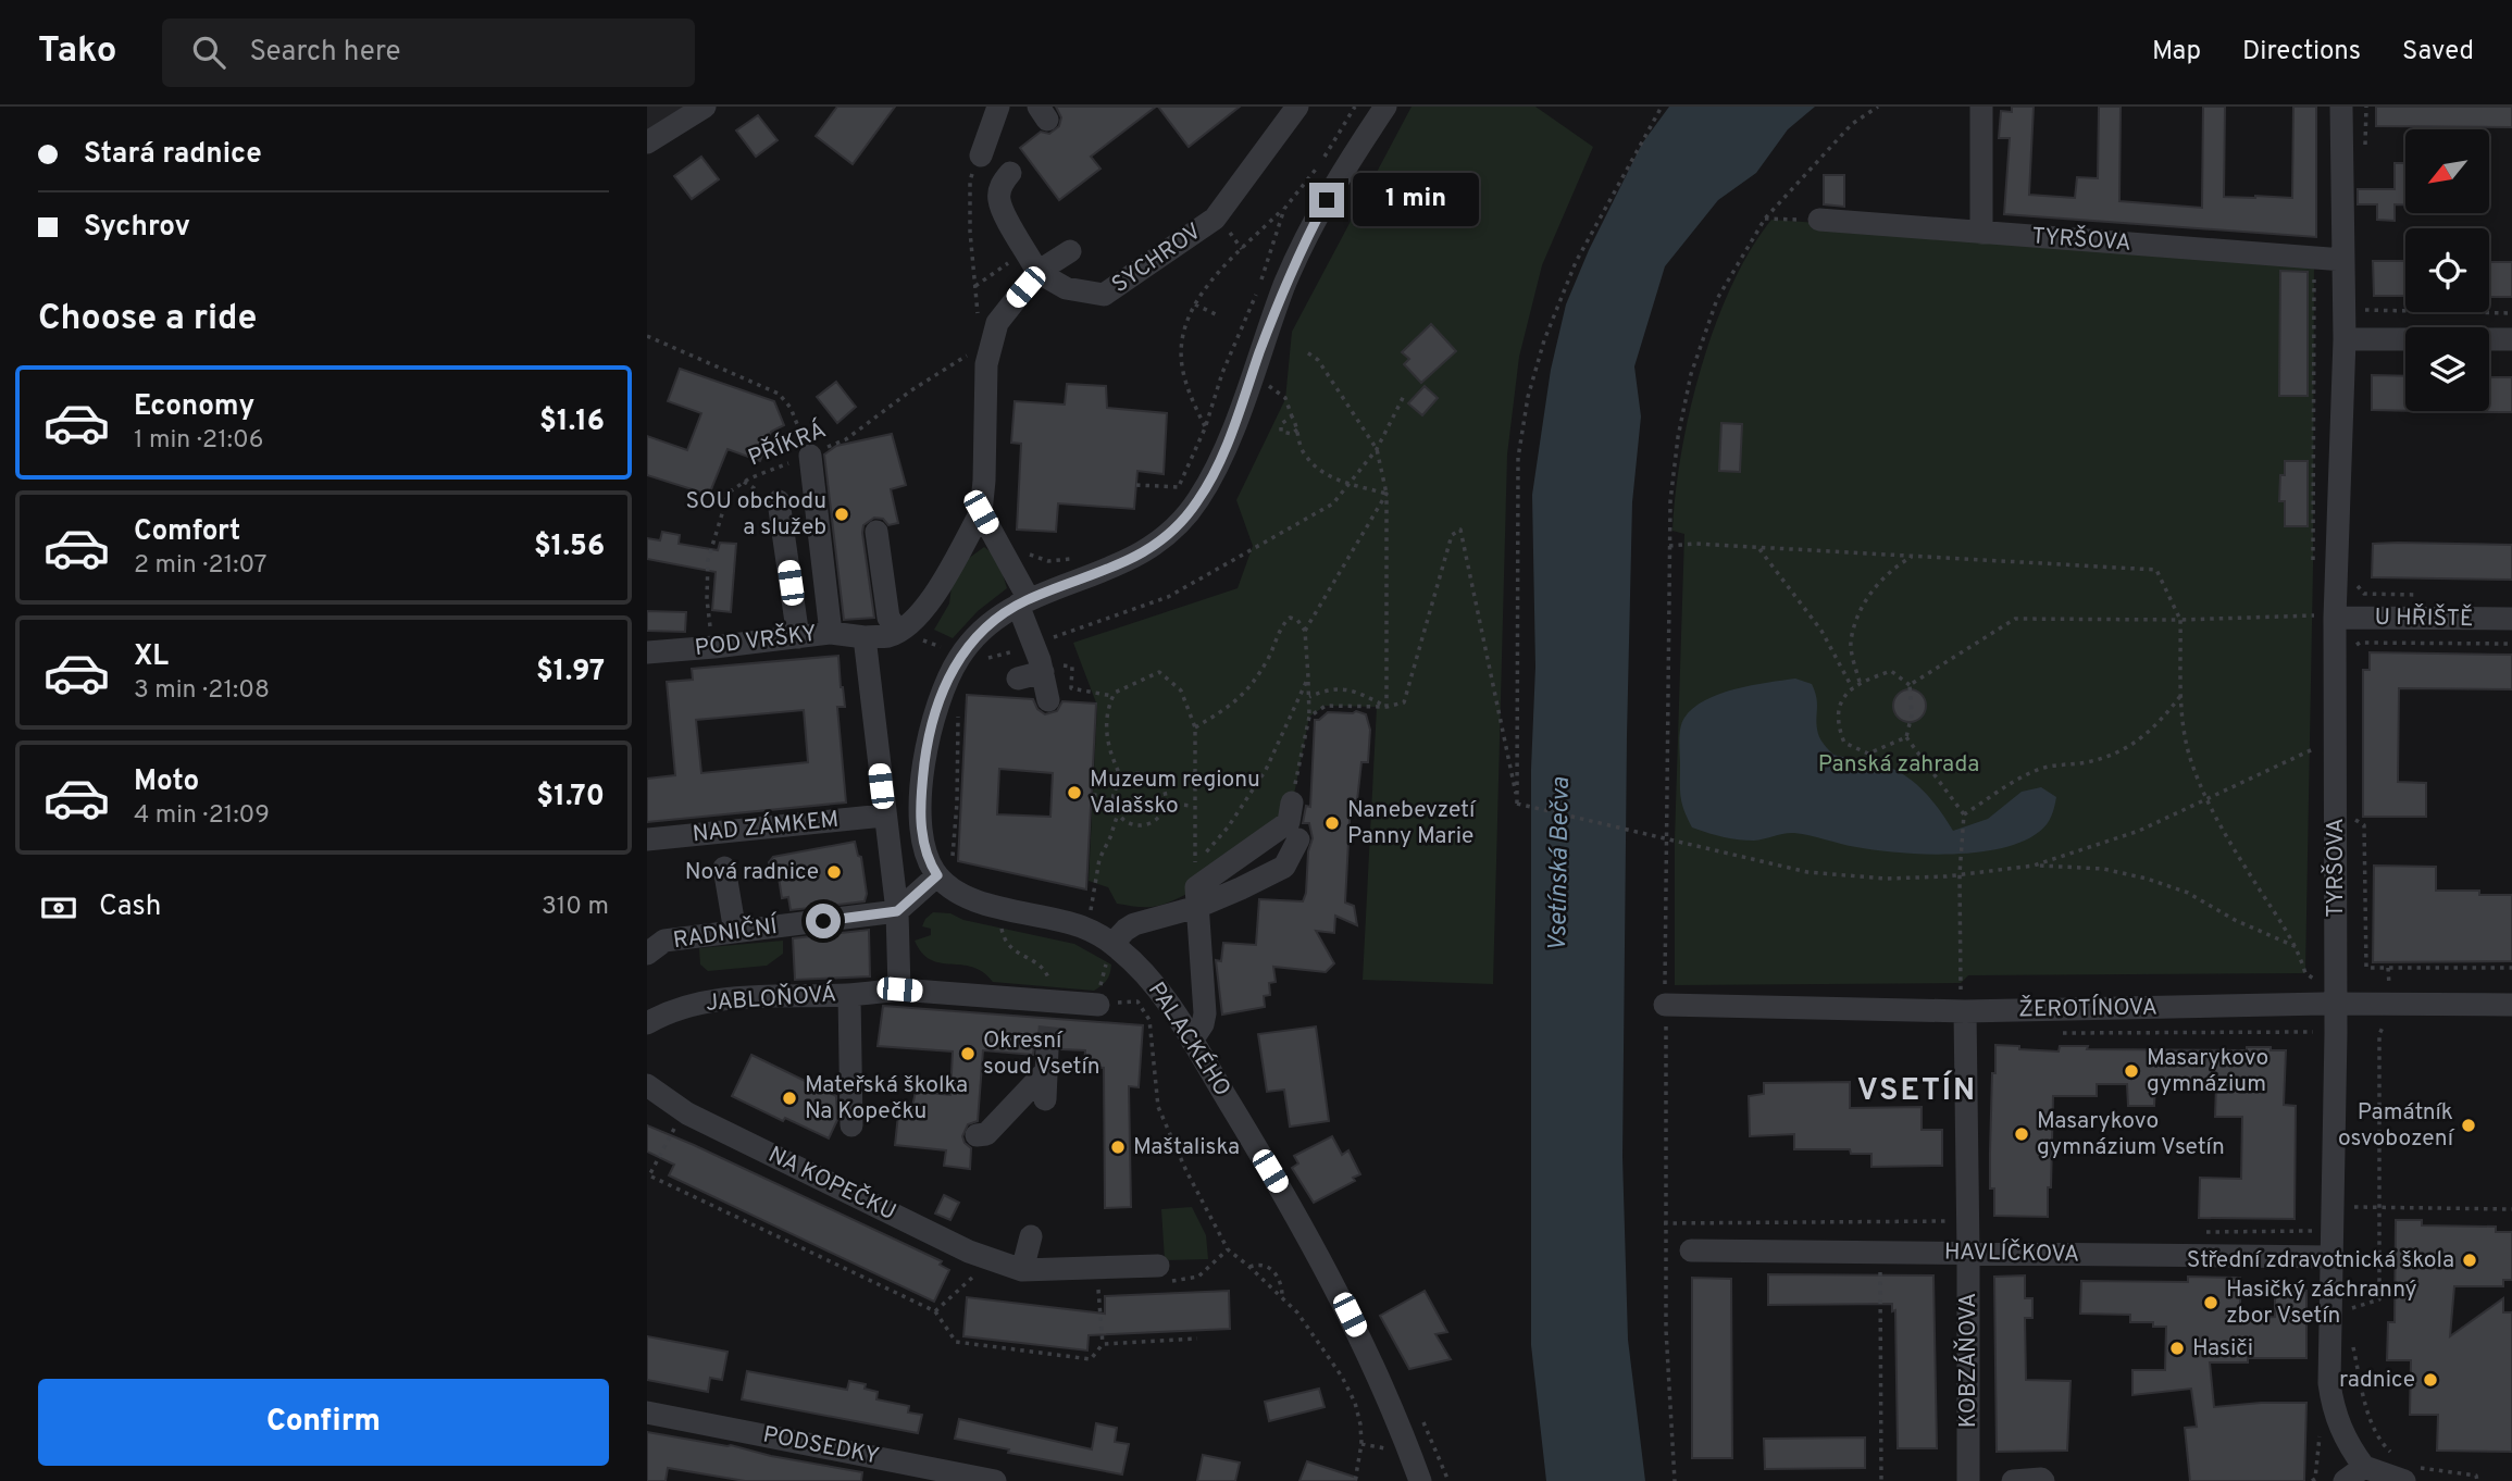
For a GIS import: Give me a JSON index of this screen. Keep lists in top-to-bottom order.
{
  "streets": {
    "street": [
      "TYRŠOVA",
      "SYCHROV",
      "U HŘIŠTĚ",
      "POD VRŠKY",
      "NAD ZÁMKEM",
      "RADNIČNÍ",
      "JABLOŇOVÁ",
      "ŽEROTÍNOVA",
      "PALACKÉHO",
      "NA KOPEČKU",
      "HAVLÍČKOVA",
      "KOBZÁŇOVA",
      "PODSEDKY"
    ],
    "path": ["PŘÍKRÁ"]
  },
  "crossings": [
    ["TYRŠOVA", "U HŘIŠTĚ"],
    ["TYRŠOVA", "ŽEROTÍNOVA"],
    ["TYRŠOVA", "HAVLÍČKOVA"],
    ["PŘÍKRÁ", "POD VRŠKY"],
    ["ŽEROTÍNOVA", "KOBZÁŇOVA"],
    ["HAVLÍČKOVA", "KOBZÁŇOVA"]
  ],
  "districts": ["VSETÍN"],
  "water": ["Vsetínská Bečva"],
  "parks": ["Panská zahrada"],
  "places": [
    "SOU obchodu a služeb",
    "Muzeum regionu Valašsko",
    "Nanebevzetí Panny Marie",
    "Nová radnice",
    "Okresní soud Vsetín",
    "Masarykovo gymnázium",
    "Mateřská školka Na Kopečku",
    "Památník osvobození",
    "Masarykovo gymnázium Vsetín",
    "Maštaliska",
    "Střední zdravotnická škola",
    "Hasičký záchranný zbor Vsetín",
    "Hasiči",
    "radnice"
  ],
  "north": "bottom left",
  "page": {
    "header": "Tako",
    "search": "Search here",
    "nav": ["Map", "Directions", "Saved"],
    "banner": ["Stará radnice", "Sychrov"],
    "bubble": "1 min",
    "heading": "Choose a ride",
    "list": [
      {
        "name": "Economy",
        "note": "1 min · 21:06",
        "value": "$1.16"
      },
      {
        "name": "Comfort",
        "note": "2 min · 21:07",
        "value": "$1.56"
      },
      {
        "name": "XL",
        "note": "3 min · 21:08",
        "value": "$1.97"
      },
      {
        "name": "Moto",
        "note": "4 min · 21:09",
        "value": "$1.70"
      }
    ],
    "pay": ["Cash", "310 m"],
    "buttons": "Confirm"
  }
}
